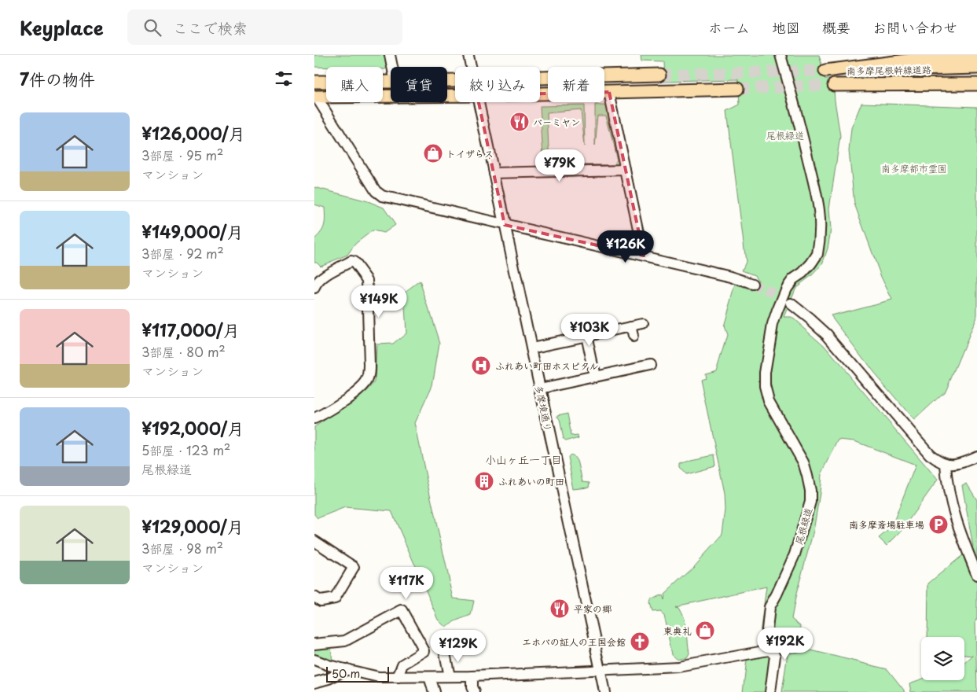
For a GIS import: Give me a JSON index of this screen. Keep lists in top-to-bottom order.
{
  "streets": {
    "main road": ["南多摩尾根幹線道路"],
    "street": ["多摩境通り", "尾根緑道"]
  },
  "districts": ["小山ヶ丘一丁目"],
  "parks": ["尾根緑道", "南多摩都市霊園"],
  "places": {
    "restaurant": ["バーミヤン", "平家の郷"],
    "shop": ["トイザらス", "東典礼"],
    "hospital": ["ふれあい町田ホスピタル"],
    "building": ["ふれあいの町田"],
    "parking": ["南多摩斎場駐車場"],
    "church": ["エホバの証人の王国会館"]
  },
  "scale_bar": "50 m",
  "page": {
    "header": "Keyplace",
    "search": "ここで検索",
    "nav": [
      "ホーム",
      "地図",
      "概要",
      "お問い合わせ"
    ],
    "heading": "7件の物件",
    "chip": [
      "購入",
      "賃貸",
      "絞り込み",
      "新着"
    ],
    "list": [
      {
        "name": "¥126,000/月",
        "note": "3部屋 · 95 m² · マンション"
      },
      {
        "name": "¥149,000/月",
        "note": "3部屋 · 92 m² · マンション"
      },
      {
        "name": "¥117,000/月",
        "note": "3部屋 · 80 m² · マンション"
      },
      {
        "name": "¥192,000/月",
        "note": "5部屋 · 123 m² · 尾根緑道"
      },
      {
        "name": "¥129,000/月",
        "note": "3部屋 · 98 m² · マンション"
      }
    ],
    "price": [
      "¥79K",
      "¥126K",
      "¥149K",
      "¥103K",
      "¥117K",
      "¥192K",
      "¥129K"
    ],
    "scale": "50 m"
  }
}
